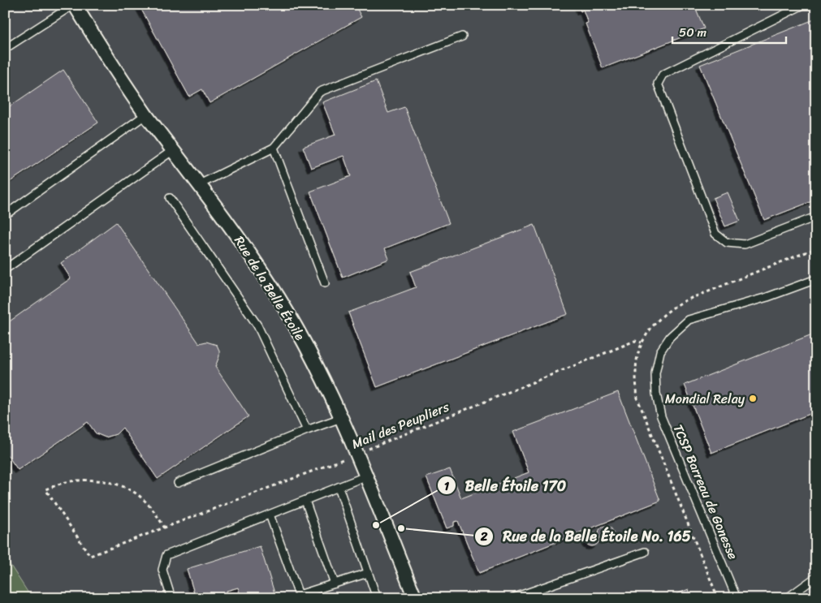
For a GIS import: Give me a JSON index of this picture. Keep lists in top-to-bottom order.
{
  "streets": {
    "street": ["Rue de la Belle Étoile"],
    "lane": ["TCSP Barreau de Gonesse"],
    "path": ["Mail des Peupliers"]
  },
  "crossings": [
    ["Rue de la Belle Étoile", "Mail des Peupliers"]
  ],
  "places": ["Mondial Relay", "Belle Étoile 170", "Rue de la Belle Étoile No. 165"],
  "scale_bar": "50 m"
}
